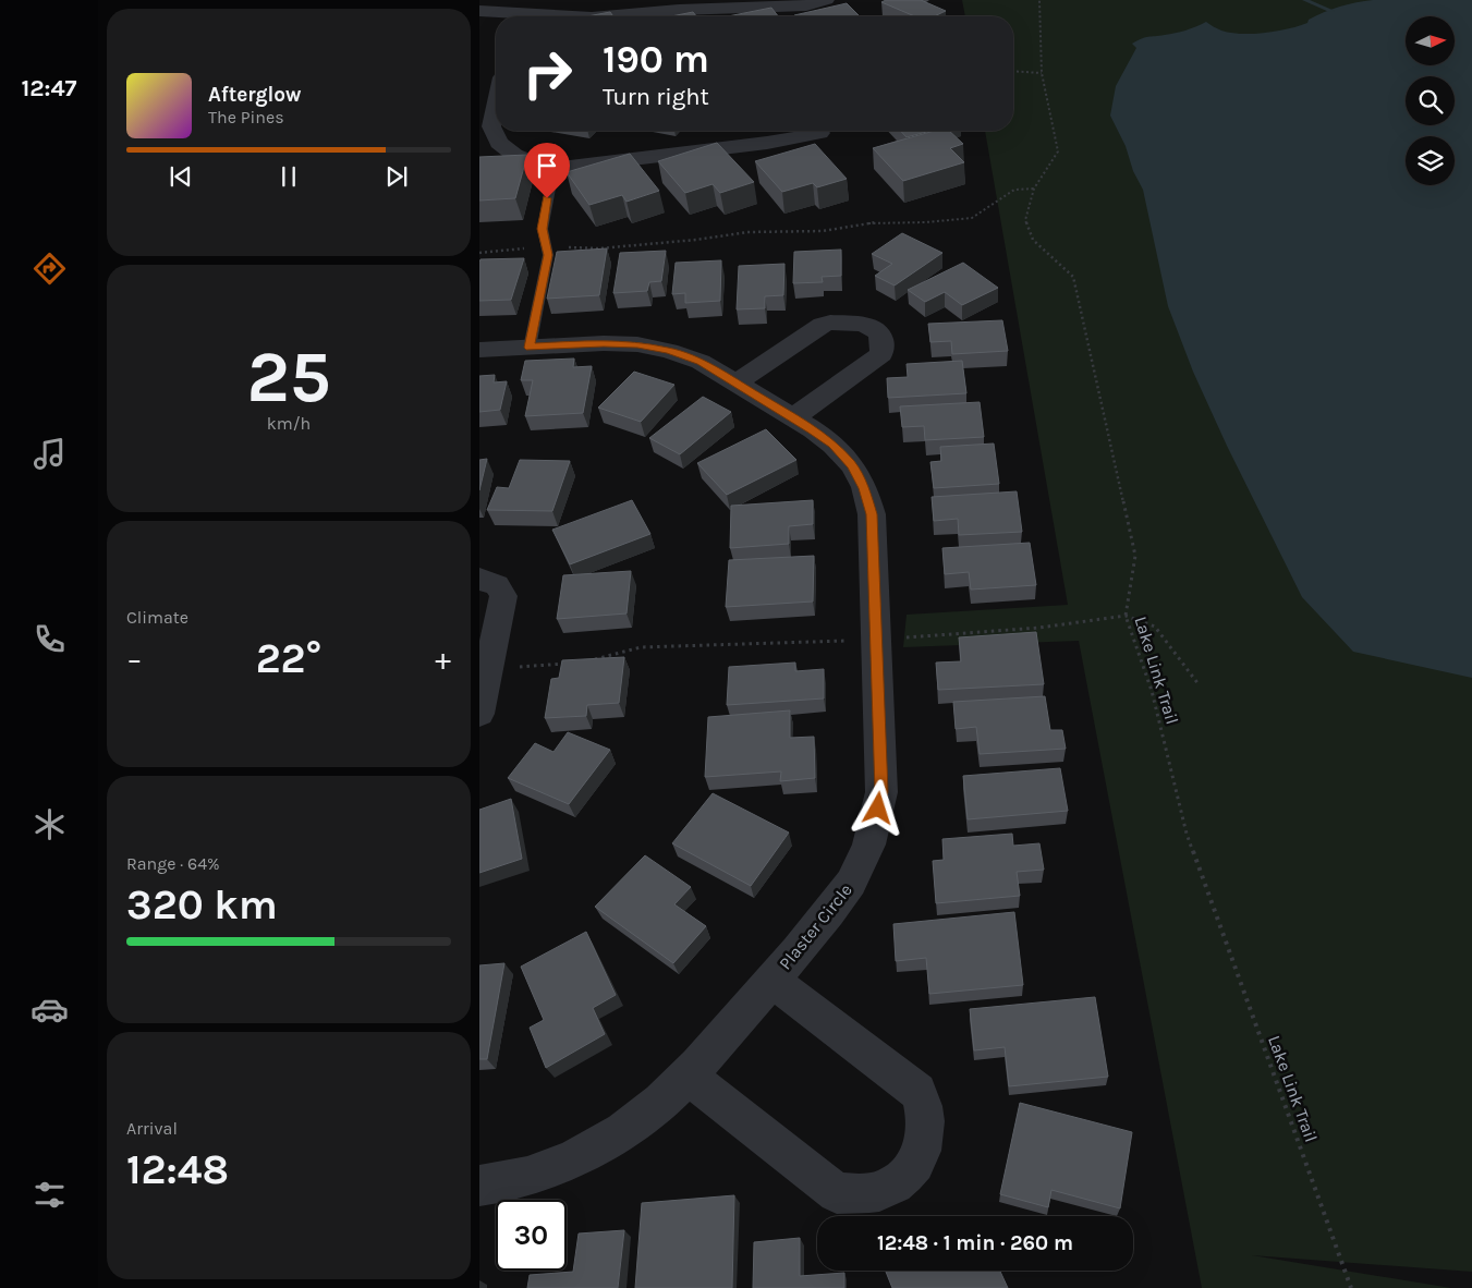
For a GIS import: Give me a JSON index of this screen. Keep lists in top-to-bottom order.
{
  "streets": {
    "street": ["Plaster Circle"],
    "path": ["Lake Link Trail"]
  },
  "north": "right",
  "page": {
    "tabs": "12:47",
    "turn": ["190 m", "Turn right"],
    "song": ["Afterglow", "The Pines"],
    "tile": [
      ["25", "km/h"],
      "Climate",
      ["Range · 64%", "320 km"],
      ["Arrival", "12:48"]
    ],
    "heat": ["−", "22°", "+"],
    "limit": "30",
    "trip": "12:48 · 1 min · 260 m"
  }
}
